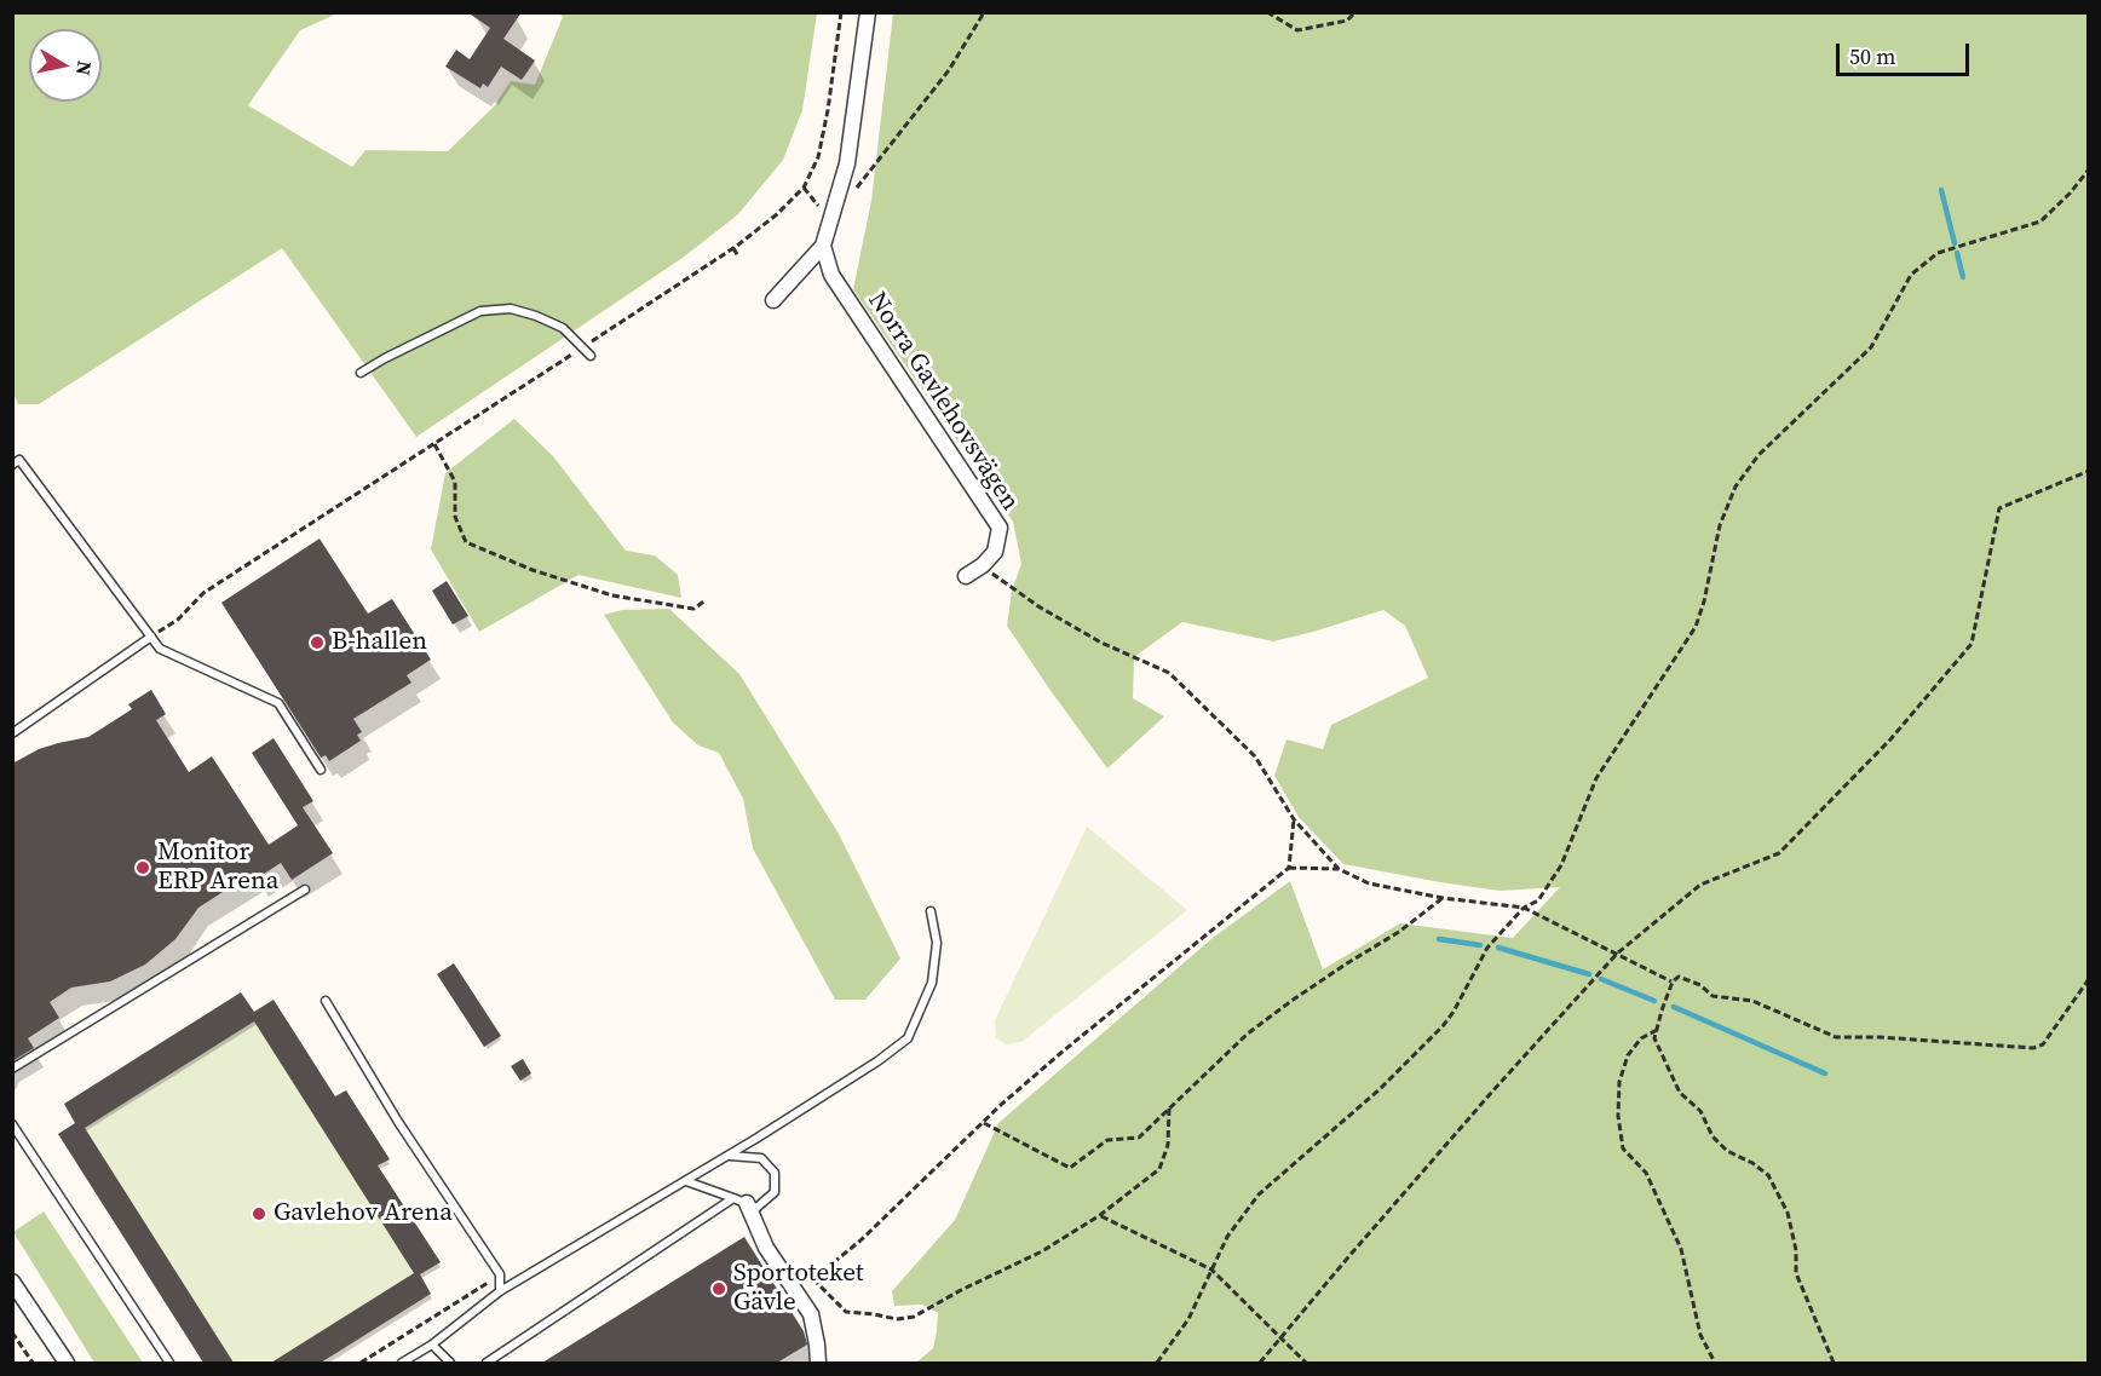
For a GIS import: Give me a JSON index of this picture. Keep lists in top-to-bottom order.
{
  "streets": {
    "street": ["Norra Gavlehovsvägen"]
  },
  "places": [
    "B-hallen",
    "Monitor ERP Arena",
    "Gavlehov Arena",
    "Sportoteket Gävle"
  ],
  "scale_bar": "50 m",
  "north": "right"
}
